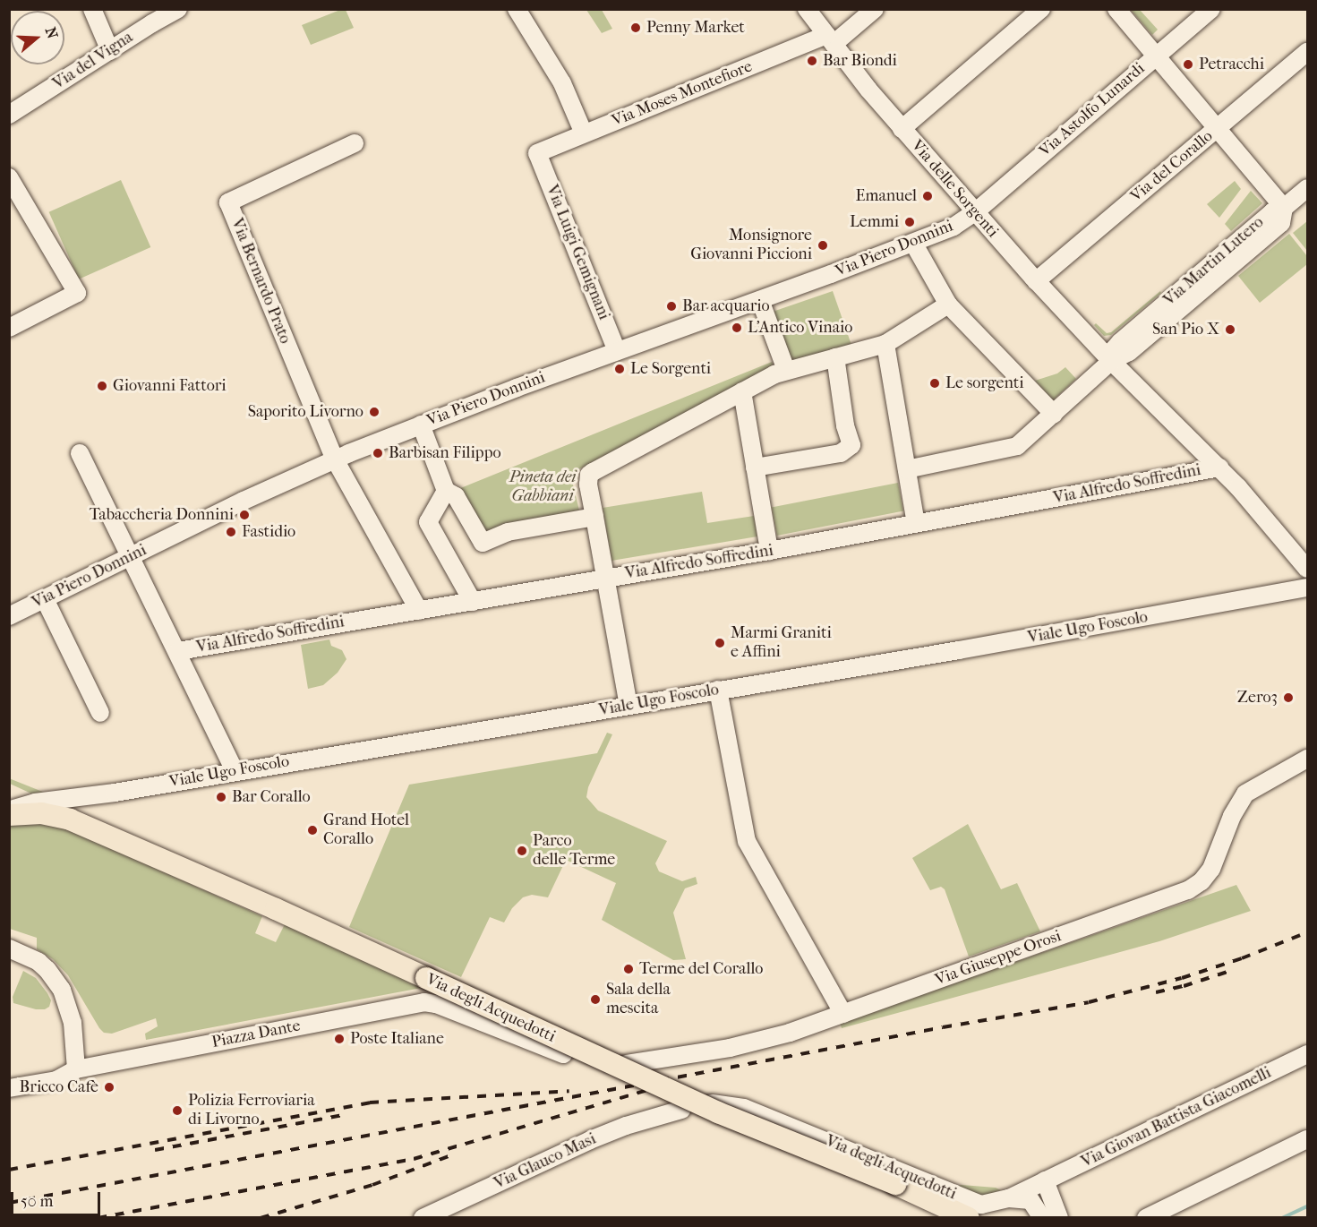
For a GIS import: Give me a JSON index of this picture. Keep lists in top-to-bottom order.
{
  "streets": {
    "main road": ["Via degli Acquedotti"],
    "street": [
      "Via del Vigna",
      "Via Moses Montefiore",
      "Via Astolfo Lunardi",
      "Via del Corallo",
      "Via delle Sorgenti",
      "Via Piero Donnini",
      "Via Luigi Gemignani",
      "Via Martin Lutero",
      "Via Bernardo Prato",
      "Via Alfredo Soffredini",
      "Viale Ugo Foscolo",
      "Via Giuseppe Orosi",
      "Piazza Dante",
      "Via Giovan Battista Giacomelli",
      "Via Glauco Masi"
    ]
  },
  "crossings": [
    ["Via Moses Montefiore", "Via delle Sorgenti"],
    ["Via Moses Montefiore", "Via Luigi Gemignani"],
    ["Via Astolfo Lunardi", "Via delle Sorgenti"],
    ["Via Astolfo Lunardi", "Via Piero Donnini"],
    ["Via del Corallo", "Via delle Sorgenti"],
    ["Via delle Sorgenti", "Via Piero Donnini"],
    ["Via delle Sorgenti", "Via Martin Lutero"],
    ["Via delle Sorgenti", "Via Alfredo Soffredini"],
    ["Via Piero Donnini", "Via Luigi Gemignani"],
    ["Via Piero Donnini", "Via Bernardo Prato"],
    ["Via degli Acquedotti", "Via Giovan Battista Giacomelli"]
  ],
  "parks": ["Pineta dei Gabbiani"],
  "places": [
    "Penny Market",
    "Bar Biondi",
    "Petracchi",
    "Emanuel",
    "Lemmi",
    "Monsignore Giovanni Piccioni",
    "Bar acquario",
    "L'Antico Vinaio",
    "San Pio X",
    "Le Sorgenti",
    "Le sorgenti",
    "Giovanni Fattori",
    "Saporito Livorno",
    "Barbisan Filippo",
    "Tabaccheria Donnini",
    "Fastidio",
    "Marmi Graniti e Affini",
    "Zero3",
    "Bar Corallo",
    "Grand Hotel Corallo",
    "Parco delle Terme",
    "Terme del Corallo",
    "Sala della mescita",
    "Poste Italiane",
    "Bricco Cafè",
    "Polizia Ferroviaria di Livorno"
  ],
  "scale_bar": "50 m",
  "north": "right"
}
